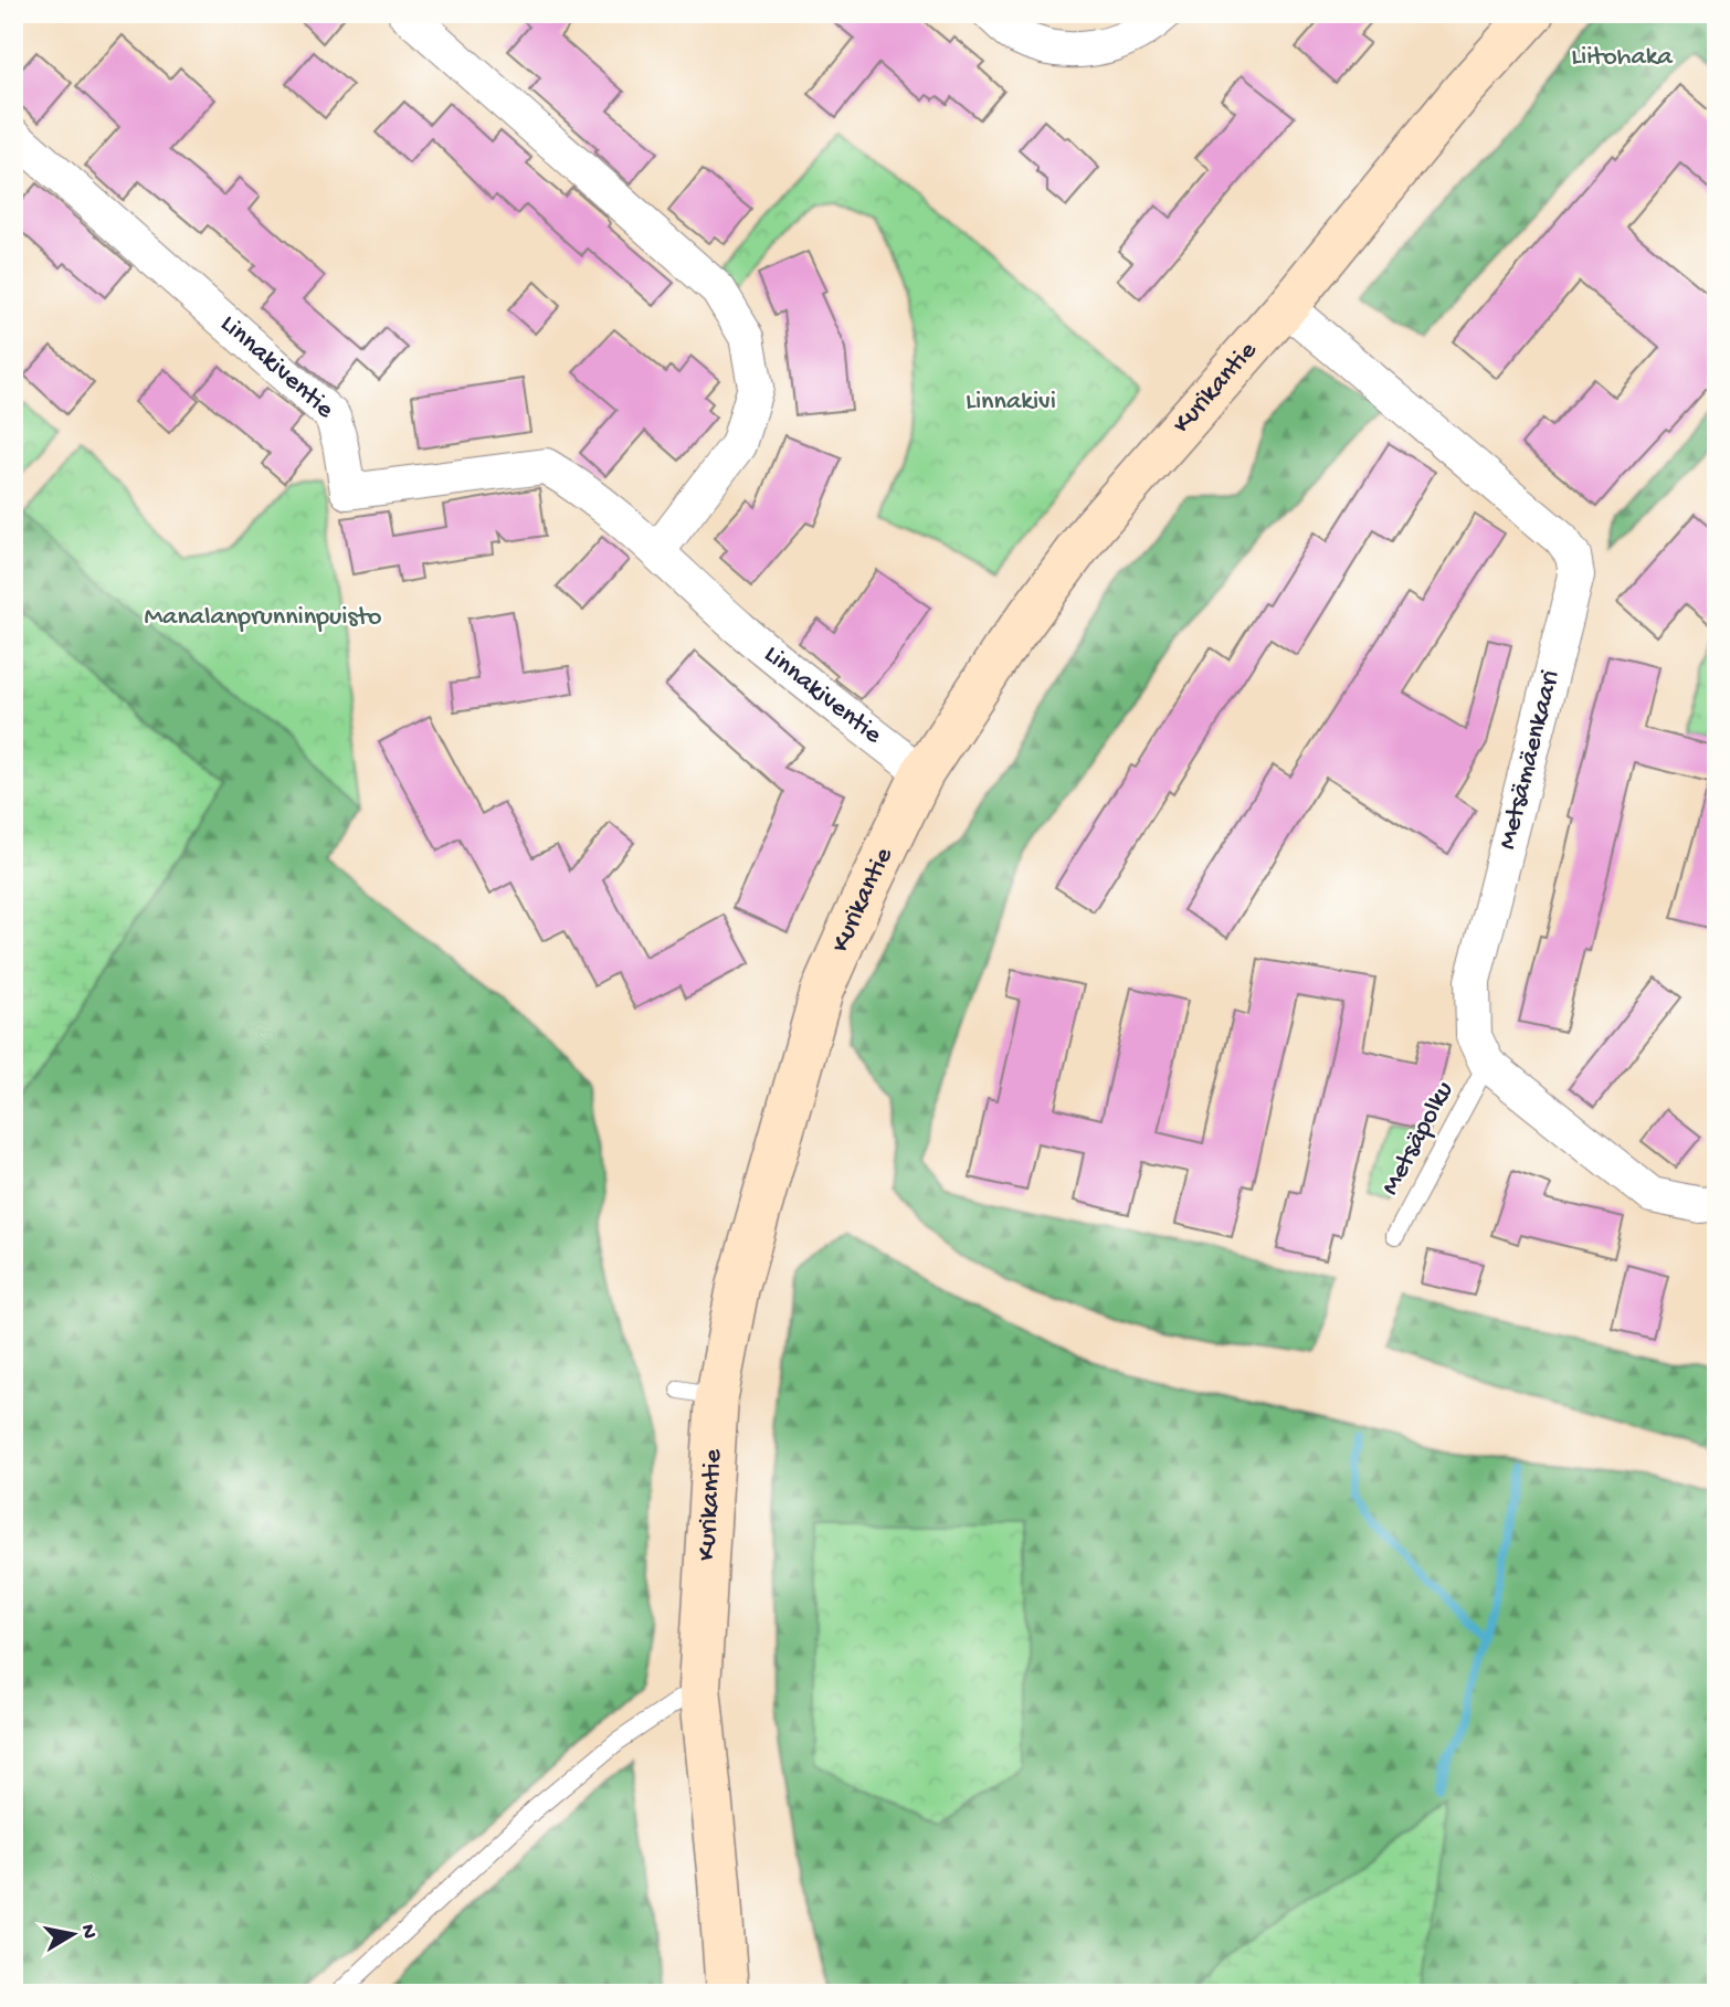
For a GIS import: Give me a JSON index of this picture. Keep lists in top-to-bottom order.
{
  "streets": {
    "main road": ["Kurikantie"],
    "street": ["Linnakiventie", "Metsämäenkaari"],
    "lane": ["Metsäpolku"]
  },
  "crossings": [
    ["Linnakiventie", "Kurikantie"],
    ["Kurikantie", "Metsämäenkaari"],
    ["Metsämäenkaari", "Metsäpolku"]
  ],
  "parks": ["Liitohaka", "Linnakivi", "Manalanprunninpuisto"],
  "north": "right"
}
